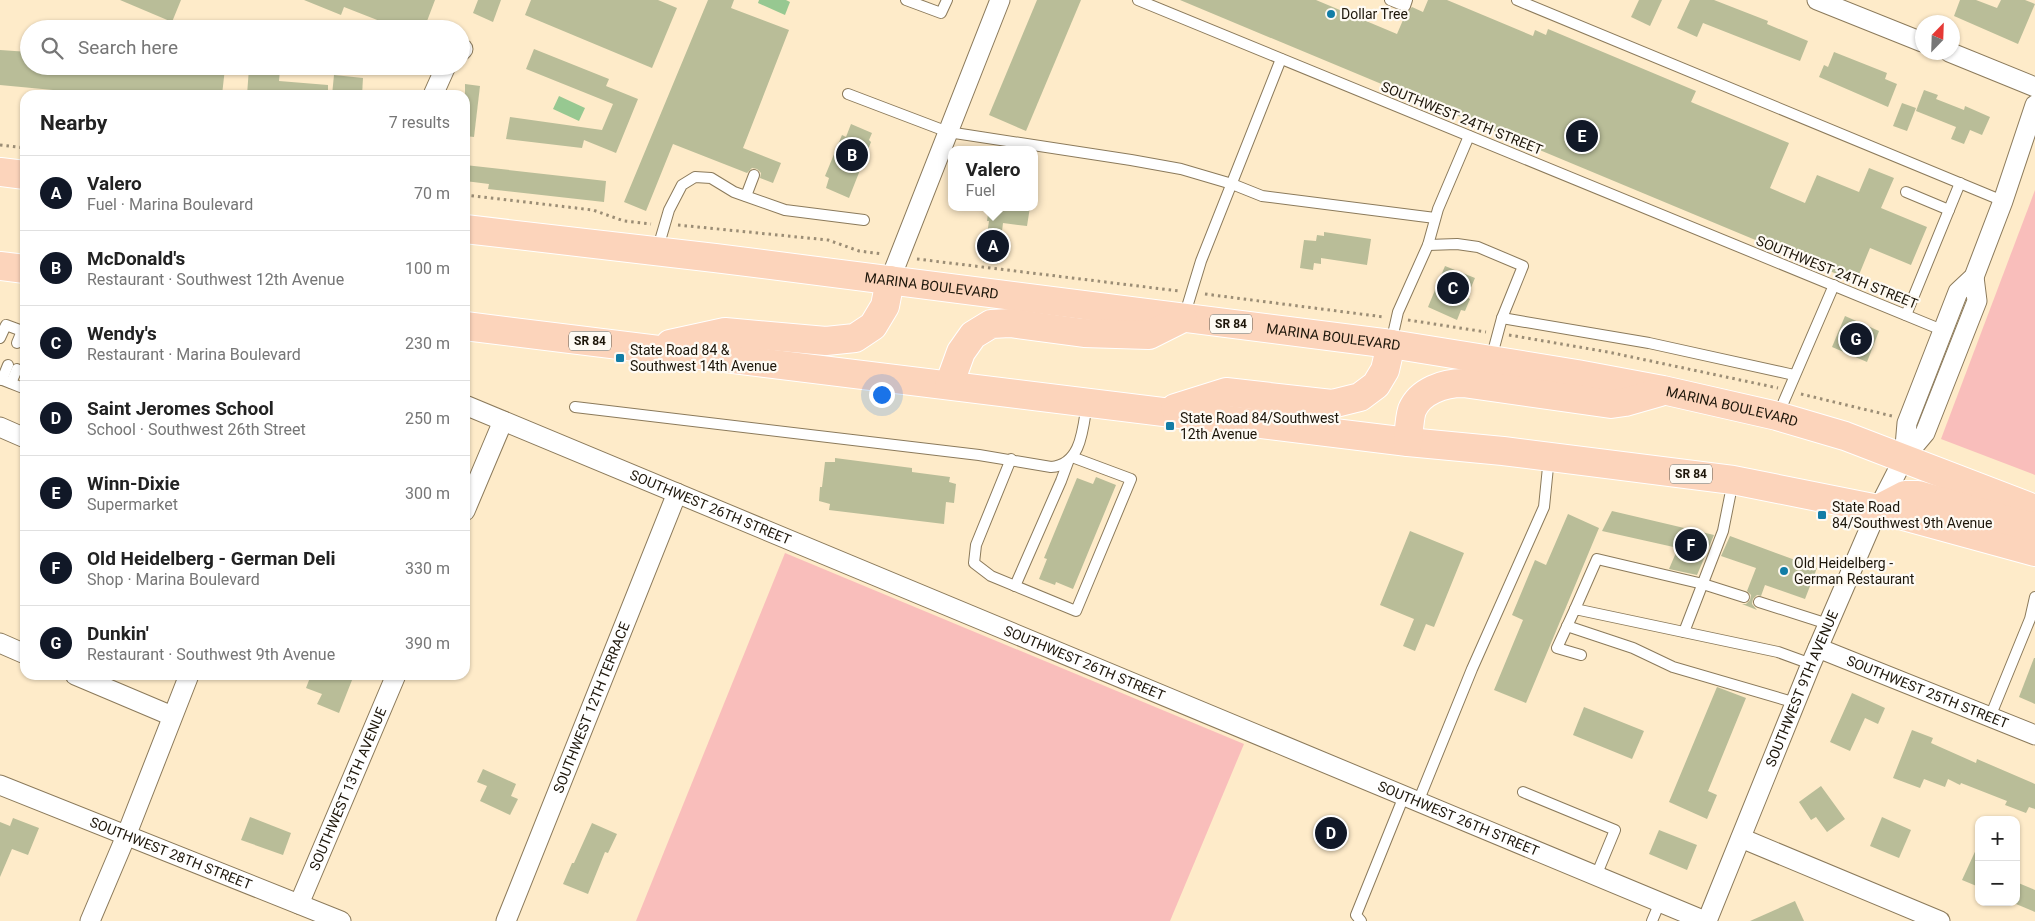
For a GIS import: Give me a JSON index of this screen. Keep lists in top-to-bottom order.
{
  "streets": {
    "main road": ["MARINA BOULEVARD", "SR 84"],
    "street": [
      "SOUTHWEST 26TH STREET",
      "SOUTHWEST 9TH AVENUE",
      "SOUTHWEST 25TH STREET",
      "SOUTHWEST 12TH TERRACE",
      "SOUTHWEST 13TH AVENUE",
      "SOUTHWEST 28TH STREET"
    ],
    "lane": ["SOUTHWEST 24TH STREET"]
  },
  "crossings": [
    ["SOUTHWEST 24TH STREET", "SOUTHWEST 9TH AVENUE"],
    ["MARINA BOULEVARD", "SOUTHWEST 9TH AVENUE"],
    ["SR 84", "SOUTHWEST 9TH AVENUE"],
    ["SOUTHWEST 26TH STREET", "SOUTHWEST 9TH AVENUE"],
    ["SOUTHWEST 26TH STREET", "SOUTHWEST 12TH TERRACE"],
    ["SOUTHWEST 9TH AVENUE", "SOUTHWEST 25TH STREET"],
    ["SOUTHWEST 13TH AVENUE", "SOUTHWEST 28TH STREET"]
  ],
  "places": {
    "other": ["Dollar Tree", "Old Heidelberg - German Restaurant"],
    "transit": ["State Road 84 & Southwest 14th Avenue", "State Road 84/Southwest 12th Avenue", "State Road 84/Southwest 9th Avenue"]
  },
  "north": "top right",
  "page": {
    "search": "Search here",
    "heading": ["Nearby", "7 results"],
    "pins": [
      "E",
      "B",
      "A",
      "C",
      "G",
      "F",
      "D"
    ],
    "popup": ["Valero", "Fuel"],
    "list": [
      {
        "mark": "A",
        "name": "Valero",
        "note": "Fuel · Marina Boulevard",
        "value": "70 m"
      },
      {
        "mark": "B",
        "name": "McDonald's",
        "note": "Restaurant · Southwest 12th Avenue",
        "value": "100 m"
      },
      {
        "mark": "C",
        "name": "Wendy's",
        "note": "Restaurant · Marina Boulevard",
        "value": "230 m"
      },
      {
        "mark": "D",
        "name": "Saint Jeromes School",
        "note": "School · Southwest 26th Street",
        "value": "250 m"
      },
      {
        "mark": "E",
        "name": "Winn-Dixie",
        "note": "Supermarket",
        "value": "300 m"
      },
      {
        "mark": "F",
        "name": "Old Heidelberg - German Deli",
        "note": "Shop · Marina Boulevard",
        "value": "330 m"
      },
      {
        "mark": "G",
        "name": "Dunkin'",
        "note": "Restaurant · Southwest 9th Avenue",
        "value": "390 m"
      }
    ],
    "map_buttons": ["+", "−"]
  }
}
